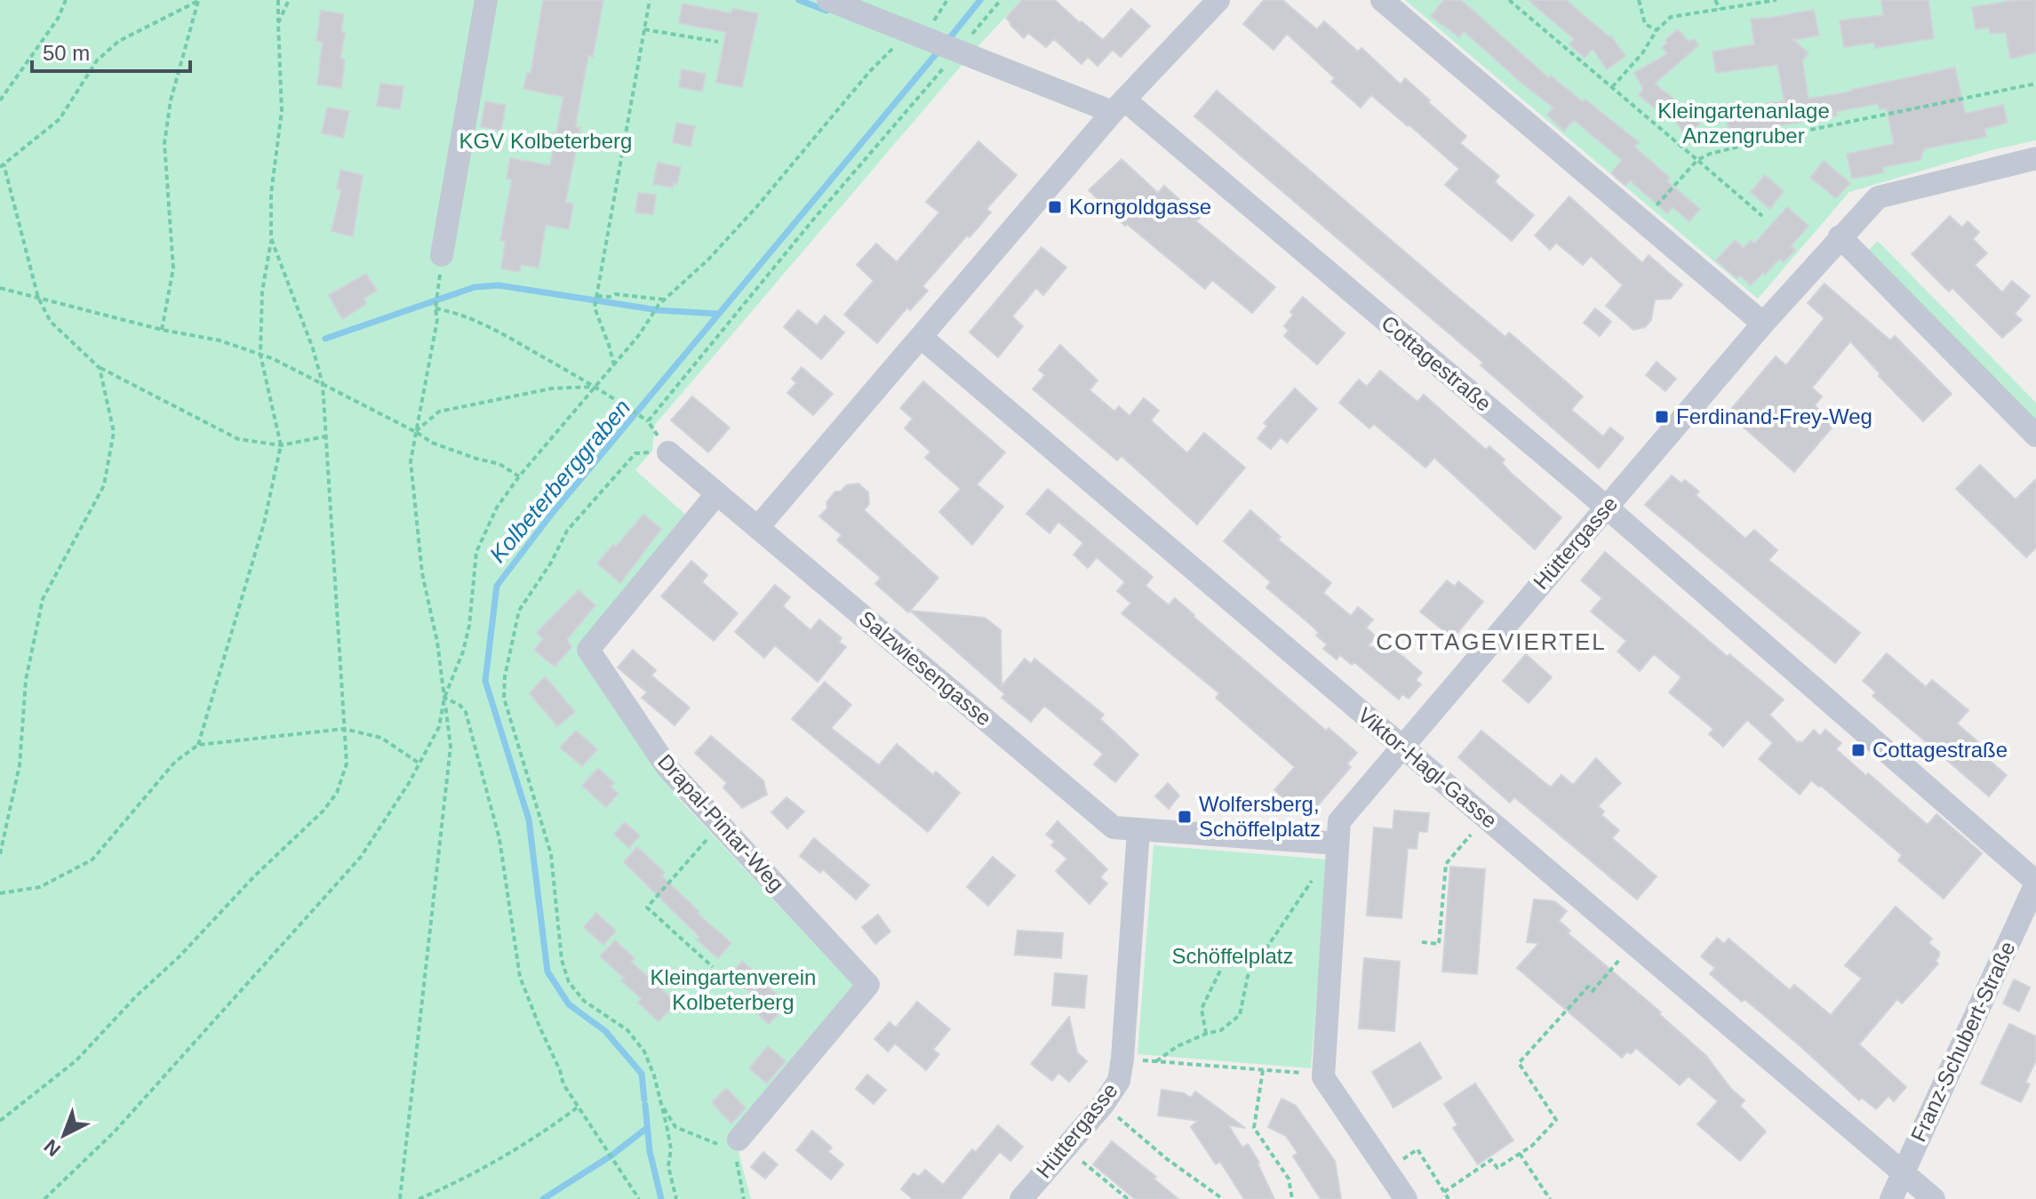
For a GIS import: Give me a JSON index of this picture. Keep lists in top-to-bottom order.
{
  "streets": {
    "street": [
      "Cottagestraße",
      "Hüttergasse",
      "Salzwiesengasse",
      "Viktor-Hagl-Gasse",
      "Drapal-Pintar-Weg",
      "Franz-Schubert-Straße"
    ]
  },
  "crossings": [
    ["Cottagestraße", "Hüttergasse"],
    ["Cottagestraße", "Franz-Schubert-Straße"],
    ["Hüttergasse", "Salzwiesengasse"],
    ["Hüttergasse", "Viktor-Hagl-Gasse"],
    ["Salzwiesengasse", "Drapal-Pintar-Weg"],
    ["Viktor-Hagl-Gasse", "Franz-Schubert-Straße"]
  ],
  "districts": ["COTTAGEVIERTEL"],
  "water": ["Kolbeterberggraben"],
  "parks": [
    "Kleingartenanlage Anzengruber",
    "KGV Kolbeterberg",
    "Schöffelplatz",
    "Kleingartenverein Kolbeterberg"
  ],
  "places": {
    "transit": [
      "Korngoldgasse",
      "Ferdinand-Frey-Weg",
      "Cottagestraße",
      "Wolfersberg, Schöffelplatz"
    ]
  },
  "scale_bar": "50 m",
  "north": "bottom left"
}
